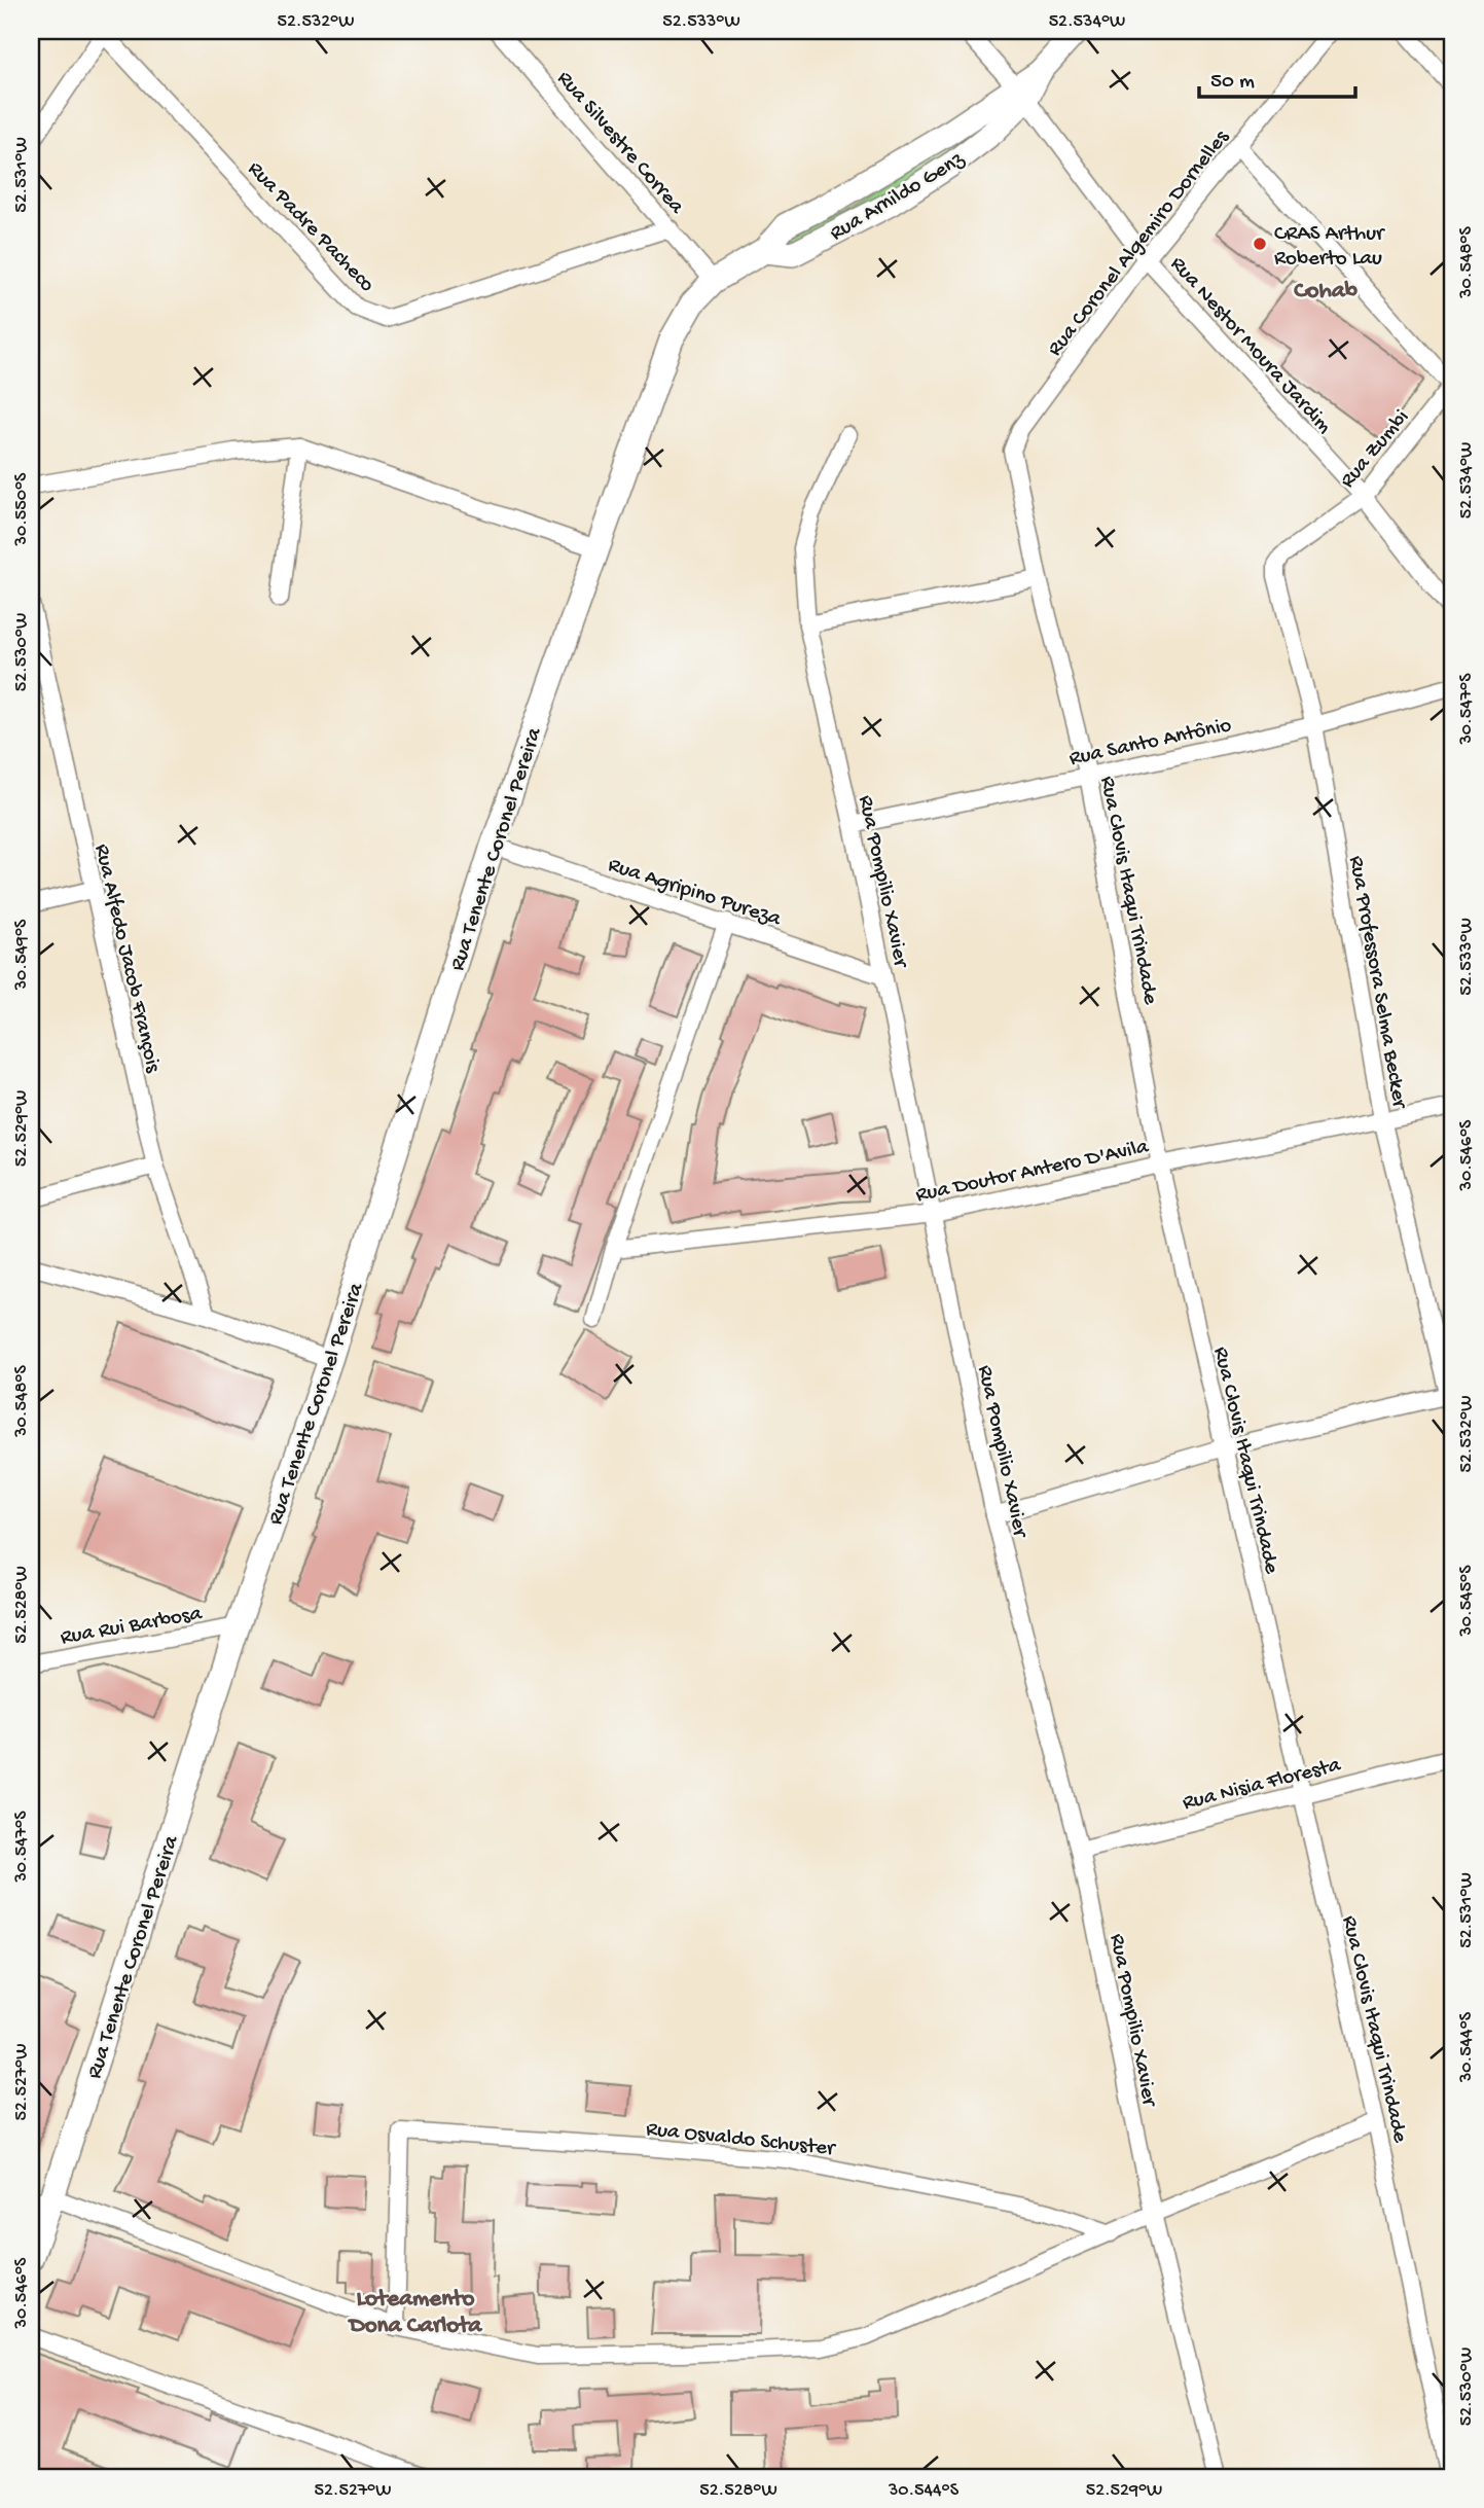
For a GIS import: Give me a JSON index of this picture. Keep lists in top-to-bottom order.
{
  "streets": {
    "main road": ["Rua Arnildo Genz", "Rua Tenente Coronel Pereira"],
    "street": [
      "Rua Silvestre Correa",
      "Rua Padre Pacheco",
      "Rua Coronel Algemiro Dornelles",
      "Rua Nestor Moura Jardim",
      "Rua Zumbi",
      "Rua Santo Antônio",
      "Rua Pompilio Xavier",
      "Rua Agripino Pureza",
      "Rua Clovis Itaqui Trindade",
      "Rua Alfedo Jacob François",
      "Rua Professora Selma Becker",
      "Rua Doutor Antero D'Avila",
      "Rua Rui Barbosa",
      "Rua Nisia Floresta",
      "Rua Osvaldo Schuster"
    ]
  },
  "crossings": [
    ["Rua Silvestre Correa", "Rua Arnildo Genz"],
    ["Rua Silvestre Correa", "Rua Padre Pacheco"],
    ["Rua Silvestre Correa", "Rua Tenente Coronel Pereira"],
    ["Rua Arnildo Genz", "Rua Nestor Moura Jardim"],
    ["Rua Arnildo Genz", "Rua Tenente Coronel Pereira"],
    ["Rua Coronel Algemiro Dornelles", "Rua Nestor Moura Jardim"],
    ["Rua Coronel Algemiro Dornelles", "Rua Clovis Itaqui Trindade"],
    ["Rua Nestor Moura Jardim", "Rua Zumbi"],
    ["Rua Zumbi", "Rua Professora Selma Becker"],
    ["Rua Santo Antônio", "Rua Pompilio Xavier"],
    ["Rua Santo Antônio", "Rua Clovis Itaqui Trindade"],
    ["Rua Santo Antônio", "Rua Professora Selma Becker"],
    ["Rua Tenente Coronel Pereira", "Rua Agripino Pureza"],
    ["Rua Tenente Coronel Pereira", "Rua Rui Barbosa"],
    ["Rua Pompilio Xavier", "Rua Agripino Pureza"],
    ["Rua Pompilio Xavier", "Rua Doutor Antero D'Avila"],
    ["Rua Pompilio Xavier", "Rua Nisia Floresta"],
    ["Rua Clovis Itaqui Trindade", "Rua Doutor Antero D'Avila"],
    ["Rua Clovis Itaqui Trindade", "Rua Nisia Floresta"],
    ["Rua Professora Selma Becker", "Rua Doutor Antero D'Avila"]
  ],
  "districts": ["Cohab", "Loteamento Dona Carlota"],
  "places": ["CRAS Arthur Roberto Lau"],
  "scale_bar": "50 m",
  "coordinates": [
    "52.532°W",
    "52.533°W",
    "52.534°W",
    "52.531°W",
    "30.548°S",
    "30.550°S",
    "52.530°W",
    "30.547°S",
    "30.549°S",
    "52.529°W",
    "30.546°S",
    "30.545°S",
    "52.528°W",
    "30.544°S",
    "52.527°W"
  ]
}
